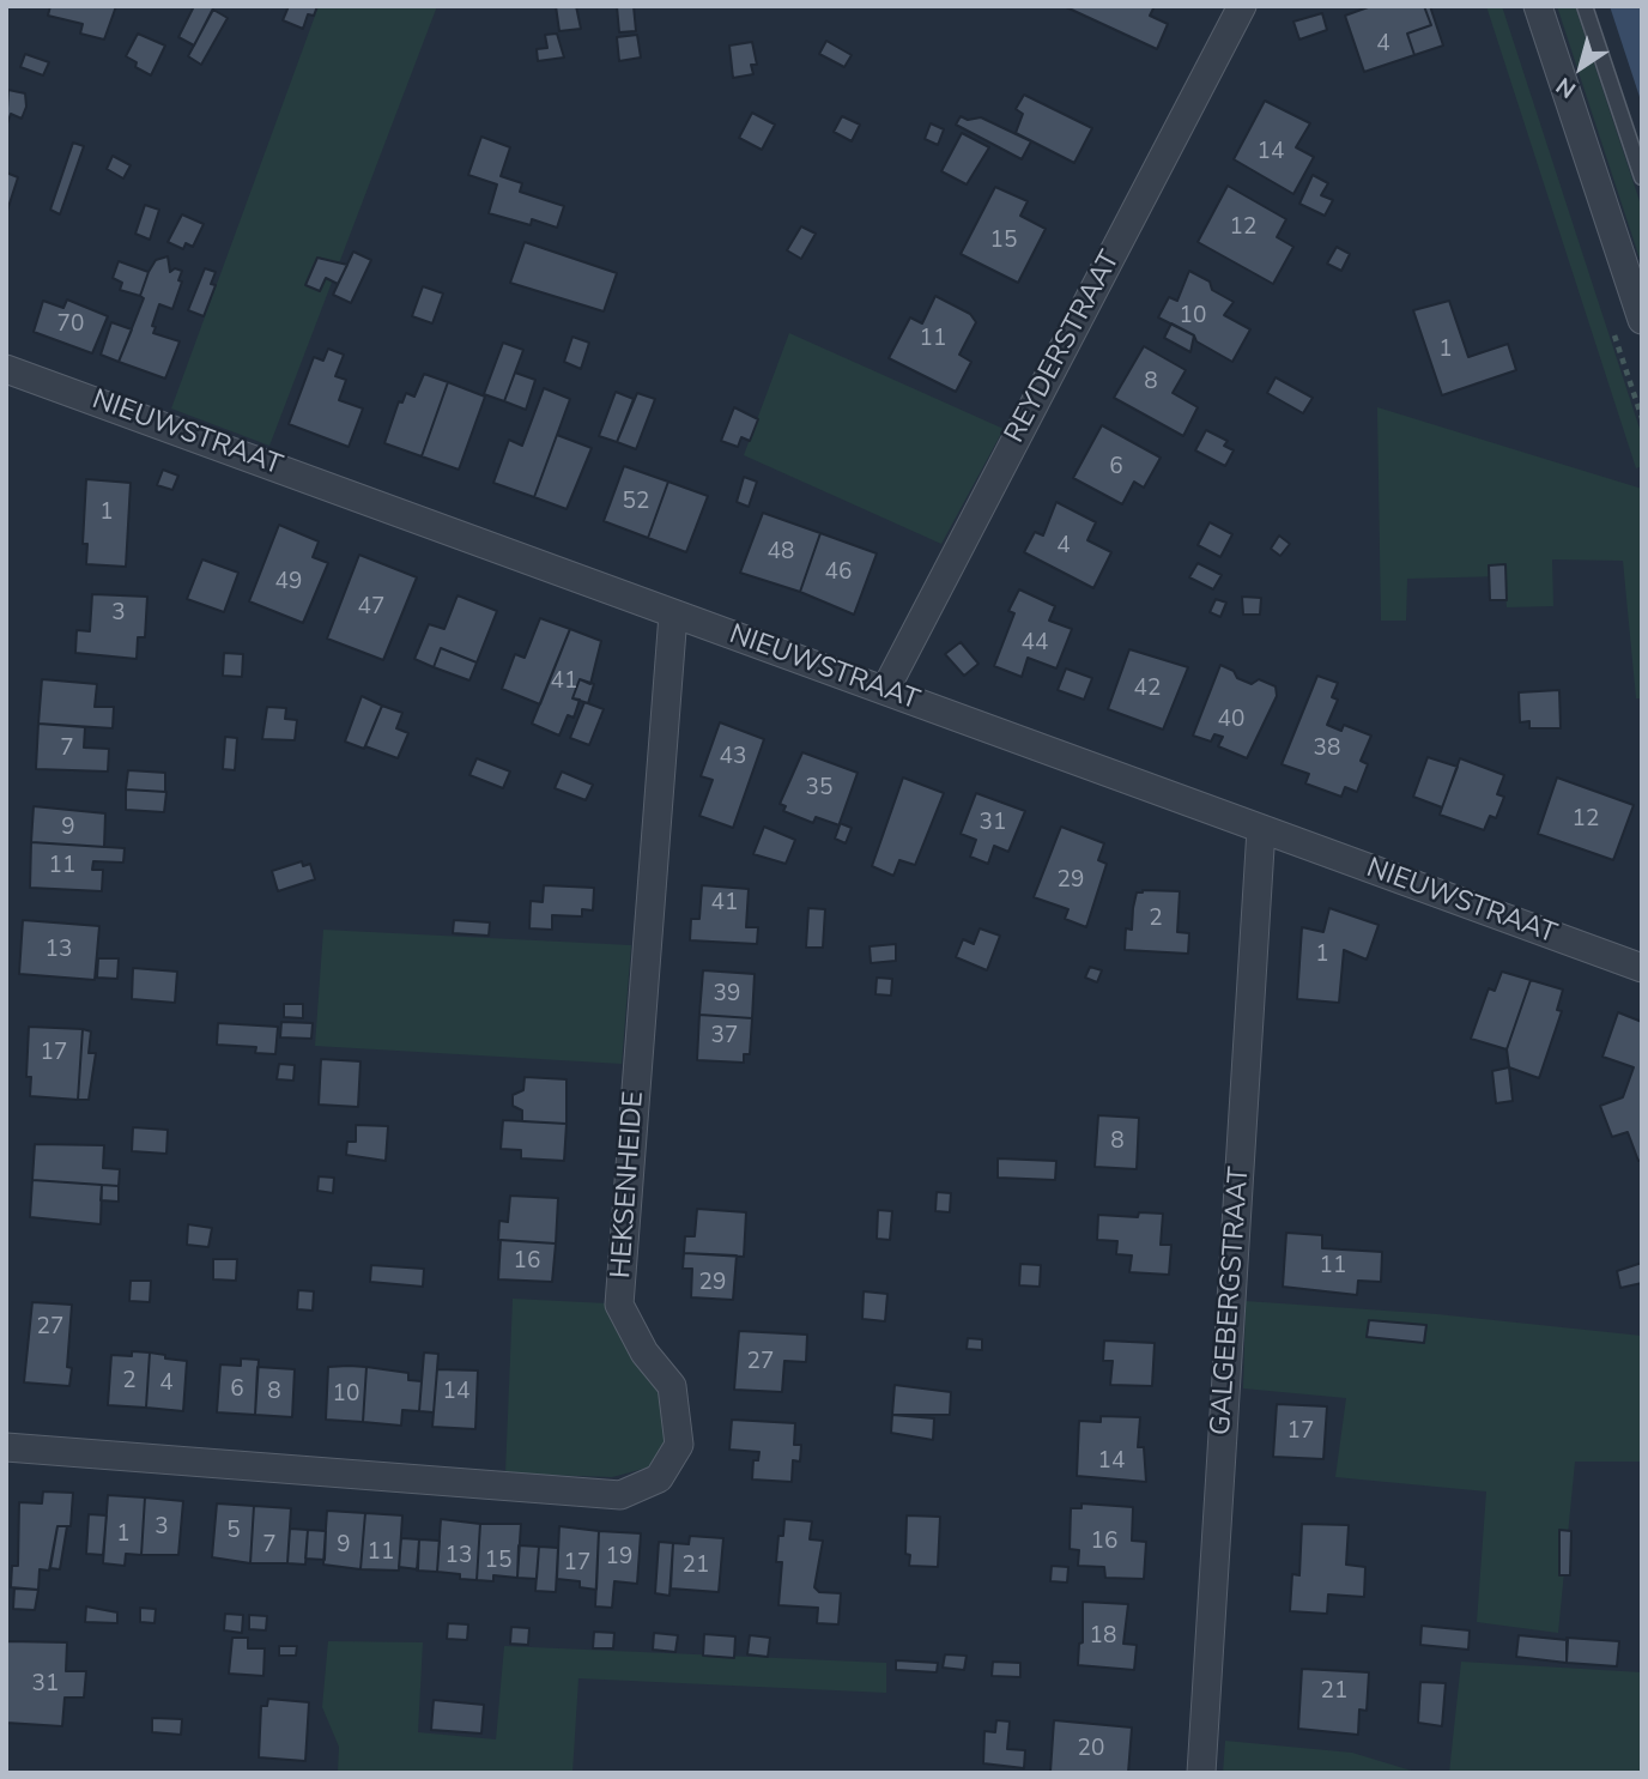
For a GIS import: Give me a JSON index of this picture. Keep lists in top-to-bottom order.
{
  "streets": {
    "street": [
      "REYDERSTRAAT",
      "NIEUWSTRAAT",
      "HEKSENHEIDE",
      "GALGEBERGSTRAAT"
    ]
  },
  "crossings": [
    ["REYDERSTRAAT", "NIEUWSTRAAT"],
    ["NIEUWSTRAAT", "HEKSENHEIDE"],
    ["NIEUWSTRAAT", "GALGEBERGSTRAAT"]
  ],
  "house_numbers": [
    "4",
    "14",
    "12",
    "15",
    "10",
    "70",
    "11",
    "1",
    "8",
    "6",
    "52",
    "1",
    "4",
    "48",
    "46",
    "49",
    "47",
    "3",
    "44",
    "41",
    "42",
    "40",
    "7",
    "38",
    "43",
    "35",
    "12",
    "31",
    "9",
    "11",
    "29",
    "41",
    "2",
    "13",
    "1",
    "39",
    "37",
    "17",
    "8",
    "16",
    "11",
    "29",
    "27",
    "27",
    "2",
    "4",
    "6",
    "8",
    "14",
    "10",
    "17",
    "14",
    "3",
    "5",
    "1",
    "16",
    "7",
    "9",
    "11",
    "13",
    "19",
    "15",
    "17",
    "21",
    "18",
    "31",
    "21",
    "20"
  ],
  "north": "bottom left"
}
